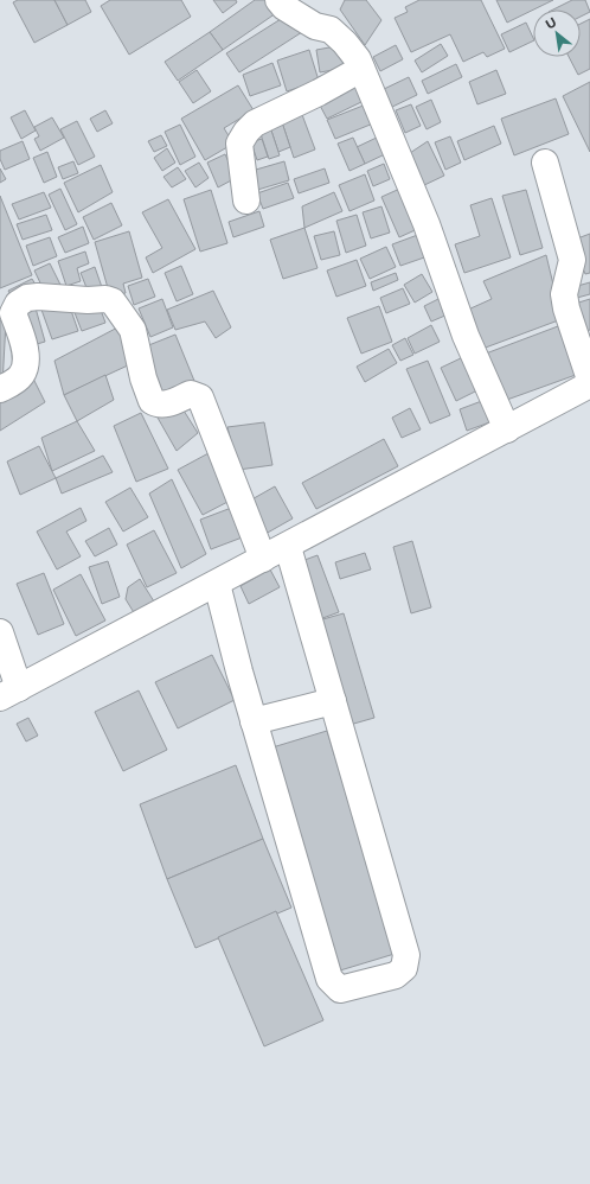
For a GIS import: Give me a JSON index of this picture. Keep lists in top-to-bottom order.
{
  "north": "top left"
}
